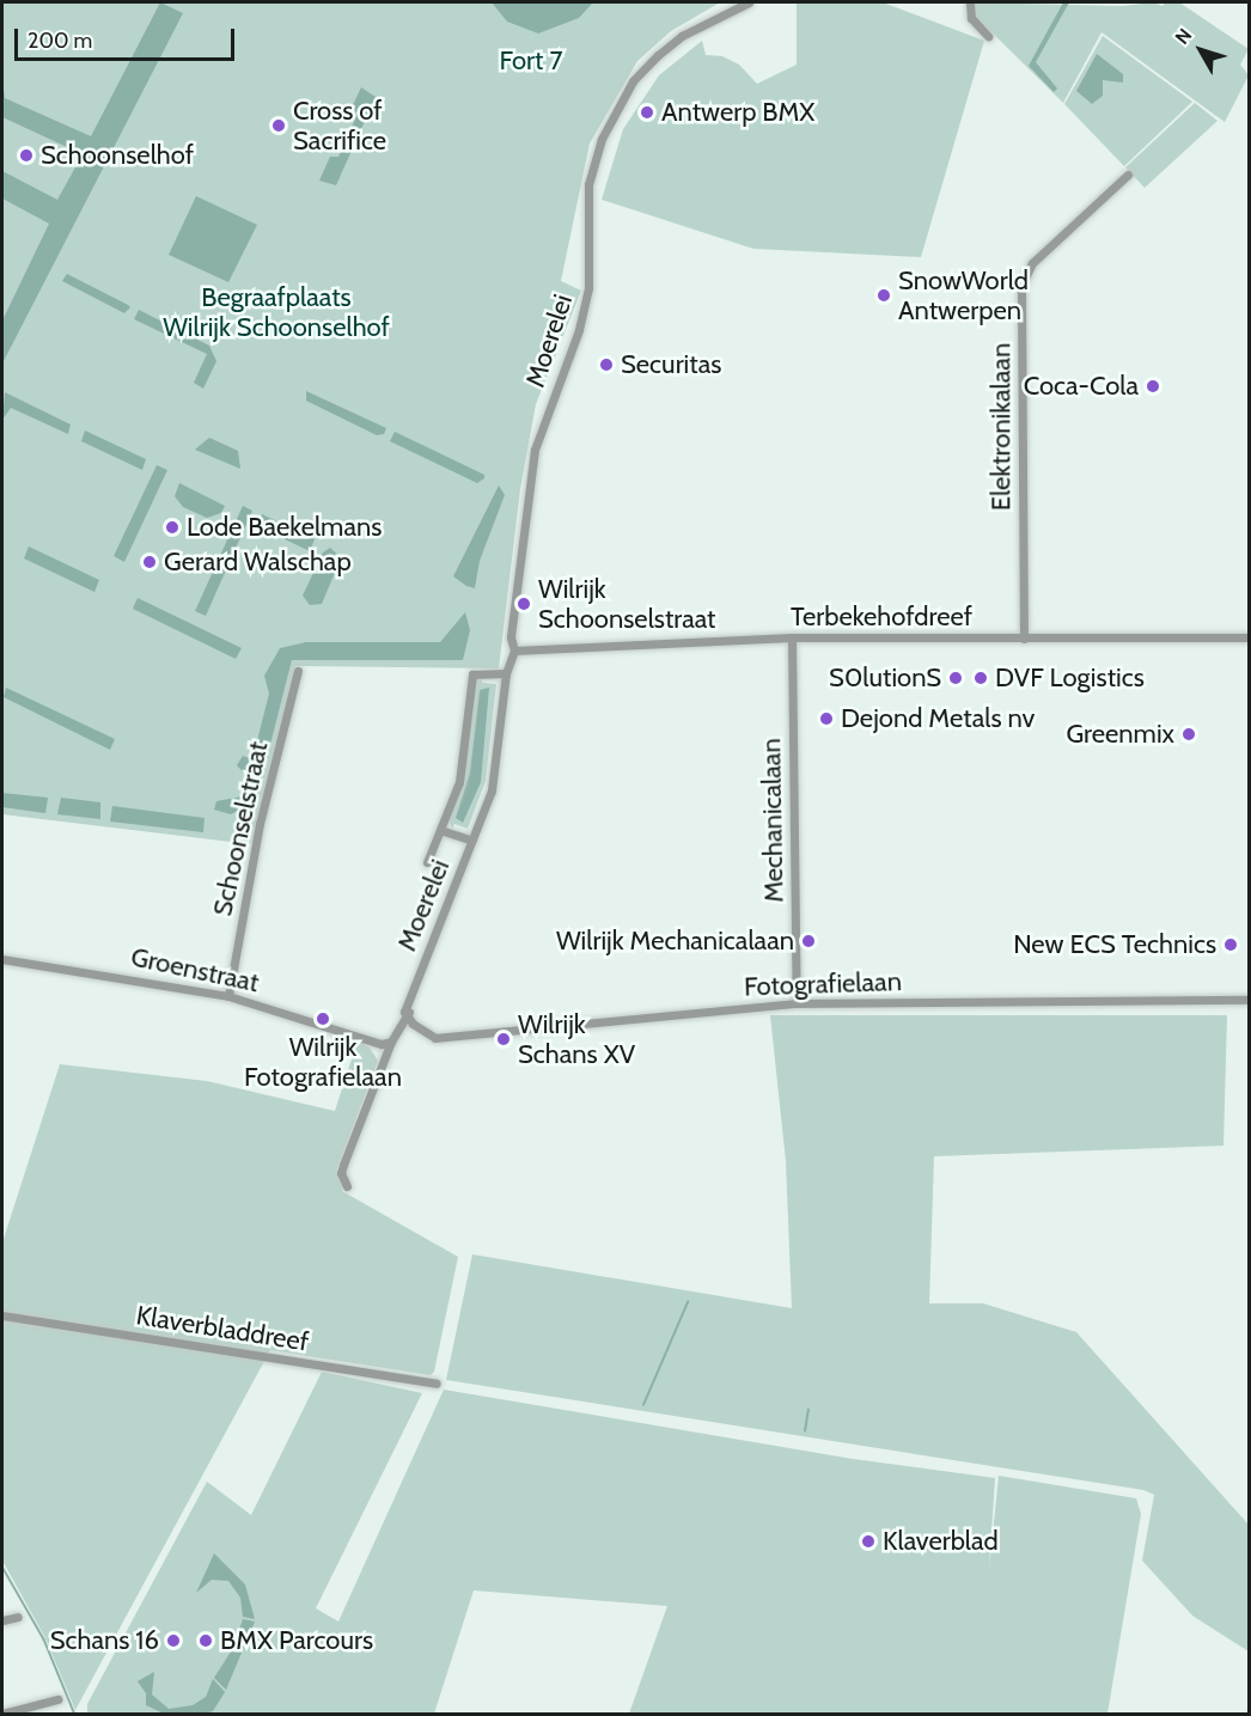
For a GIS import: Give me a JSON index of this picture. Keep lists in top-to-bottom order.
{
  "streets": {
    "street": [
      "Moerelei",
      "Elektronikalaan",
      "Terbekehofdreef",
      "Mechanicalaan",
      "Schoonselstraat",
      "Groenstraat",
      "Fotografielaan",
      "Klaverbladdreef"
    ]
  },
  "crossings": [
    ["Moerelei", "Terbekehofdreef"],
    ["Moerelei", "Groenstraat"],
    ["Moerelei", "Fotografielaan"],
    ["Elektronikalaan", "Terbekehofdreef"],
    ["Terbekehofdreef", "Mechanicalaan"],
    ["Mechanicalaan", "Fotografielaan"],
    ["Schoonselstraat", "Groenstraat"]
  ],
  "parks": ["Fort 7", "Begraafplaats Wilrijk Schoonselhof"],
  "places": [
    "Antwerp BMX",
    "Cross of Sacrifice",
    "Schoonselhof",
    "SnowWorld Antwerpen",
    "Securitas",
    "Coca-Cola",
    "Lode Baekelmans",
    "Gerard Walschap",
    "Wilrijk Schoonselstraat",
    "S0lutionS",
    "DVF Logistics",
    "Dejond Metals nv",
    "Greenmix",
    "Wilrijk Mechanicalaan",
    "New ECS Technics",
    "Wilrijk Fotografielaan",
    "Wilrijk Schans XV",
    "Klaverblad",
    "Schans 16",
    "BMX Parcours"
  ],
  "scale_bar": "200 m",
  "north": "top left"
}
